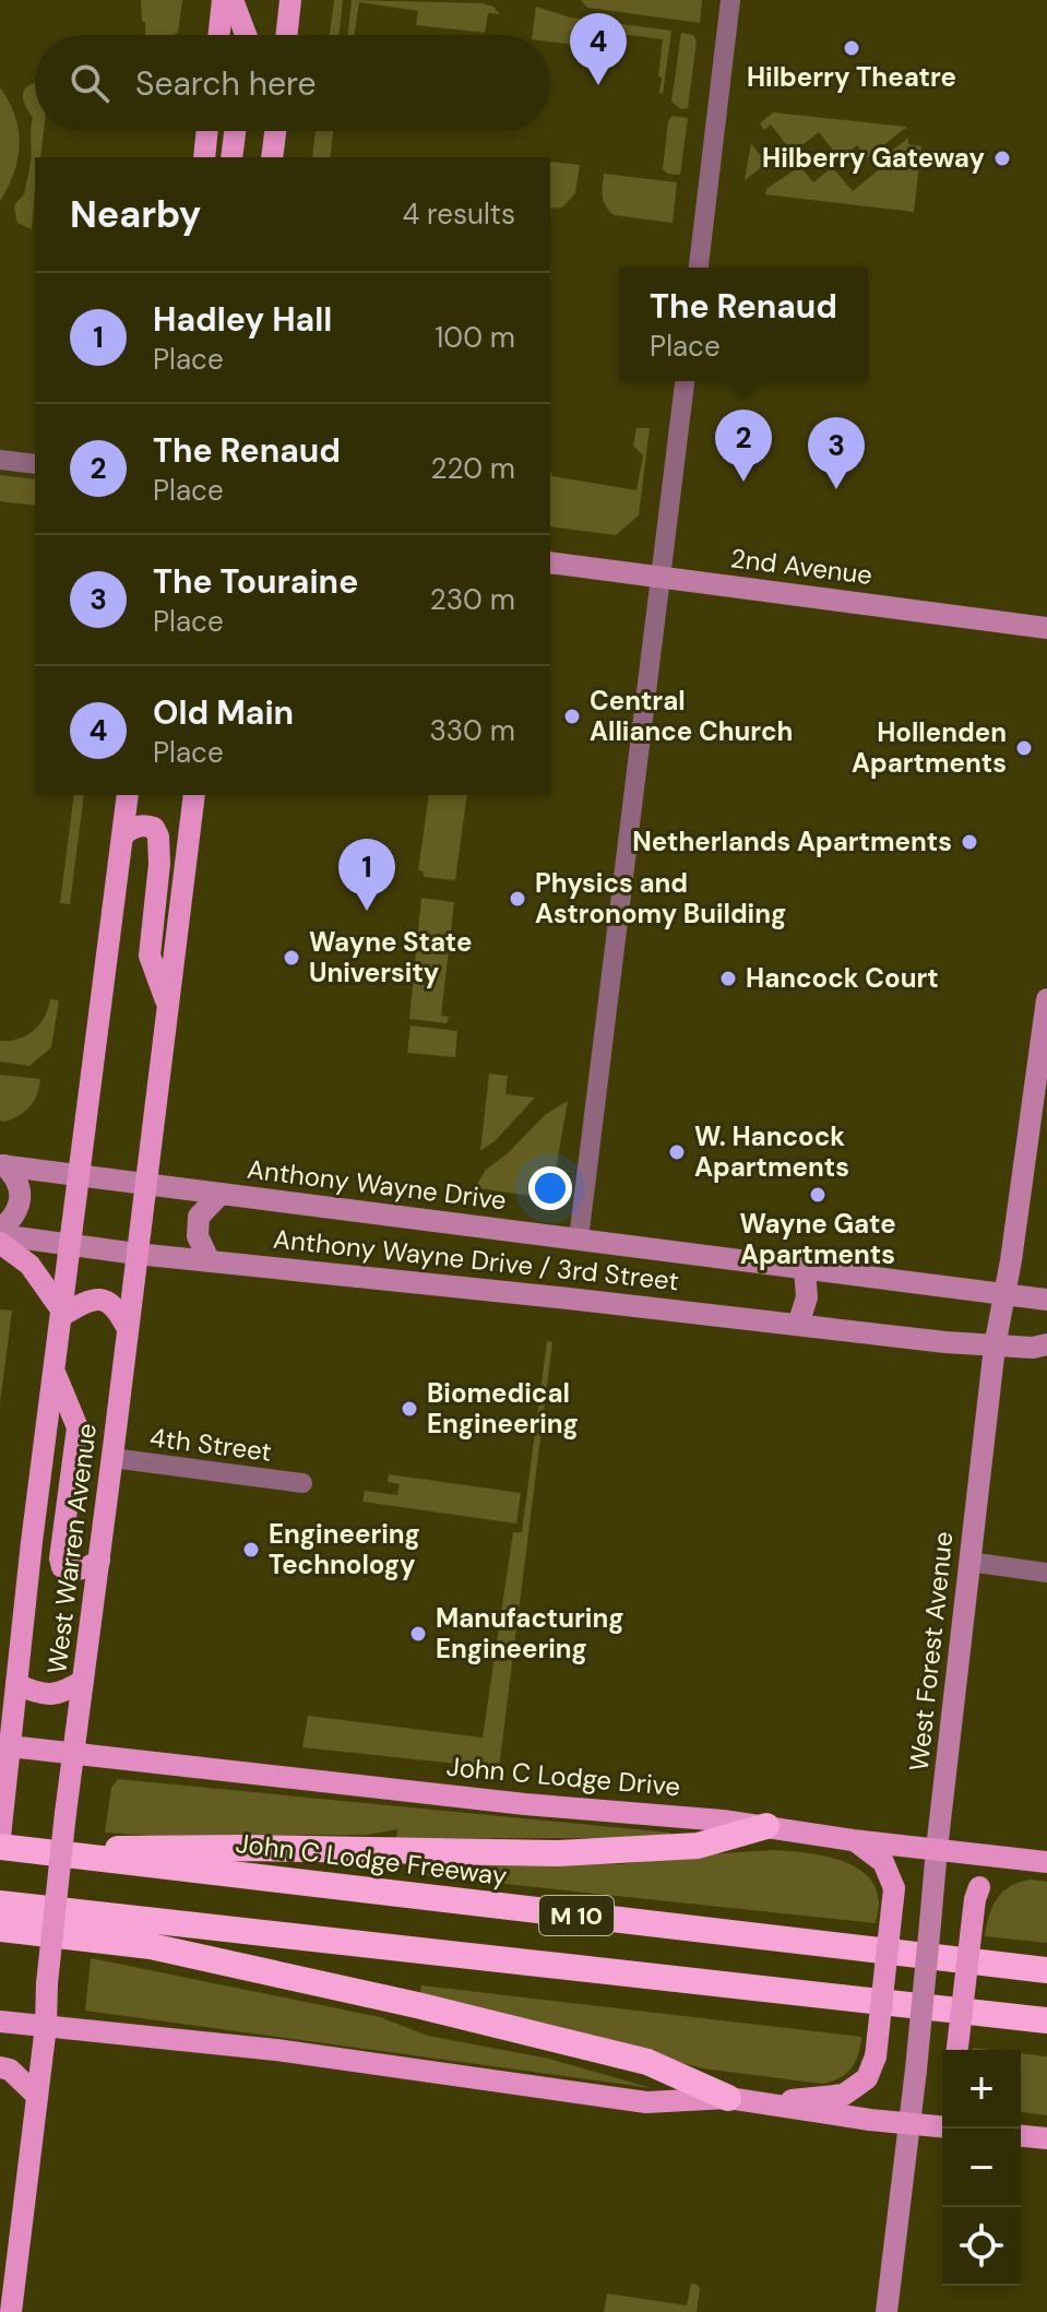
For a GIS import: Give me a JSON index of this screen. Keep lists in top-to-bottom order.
{
  "streets": {
    "highway": ["John C Lodge Freeway", "M 10"],
    "main road": ["West Warren Avenue", "John C Lodge Drive"],
    "street": [
      "2nd Avenue",
      "Anthony Wayne Drive",
      "Anthony Wayne Drive / 3rd Street",
      "4th Street",
      "West Forest Avenue"
    ]
  },
  "crossings": [
    ["Anthony Wayne Drive", "West Warren Avenue"],
    ["Anthony Wayne Drive", "West Forest Avenue"],
    ["Anthony Wayne Drive / 3rd Street", "West Warren Avenue"],
    ["Anthony Wayne Drive / 3rd Street", "West Forest Avenue"],
    ["4th Street", "West Warren Avenue"],
    ["West Warren Avenue", "John C Lodge Drive"],
    ["West Forest Avenue", "John C Lodge Drive"]
  ],
  "places": [
    "Hilberry Theatre",
    "Hilberry Gateway",
    "Central Alliance Church",
    "Hollenden Apartments",
    "Netherlands Apartments",
    "Physics and Astronomy Building",
    "Wayne State University",
    "Hancock Court",
    "W. Hancock Apartments",
    "Wayne Gate Apartments",
    "Biomedical Engineering",
    "Engineering Technology",
    "Manufacturing Engineering"
  ],
  "page": {
    "pins": [
      "4",
      "2",
      "3",
      "1"
    ],
    "search": "Search here",
    "heading": ["Nearby", "4 results"],
    "popup": ["The Renaud", "Place"],
    "list": [
      {
        "mark": "1",
        "name": "Hadley Hall",
        "note": "Place",
        "value": "100 m"
      },
      {
        "mark": "2",
        "name": "The Renaud",
        "note": "Place",
        "value": "220 m"
      },
      {
        "mark": "3",
        "name": "The Touraine",
        "note": "Place",
        "value": "230 m"
      },
      {
        "mark": "4",
        "name": "Old Main",
        "note": "Place",
        "value": "330 m"
      }
    ],
    "map_buttons": ["+", "−"]
  }
}
